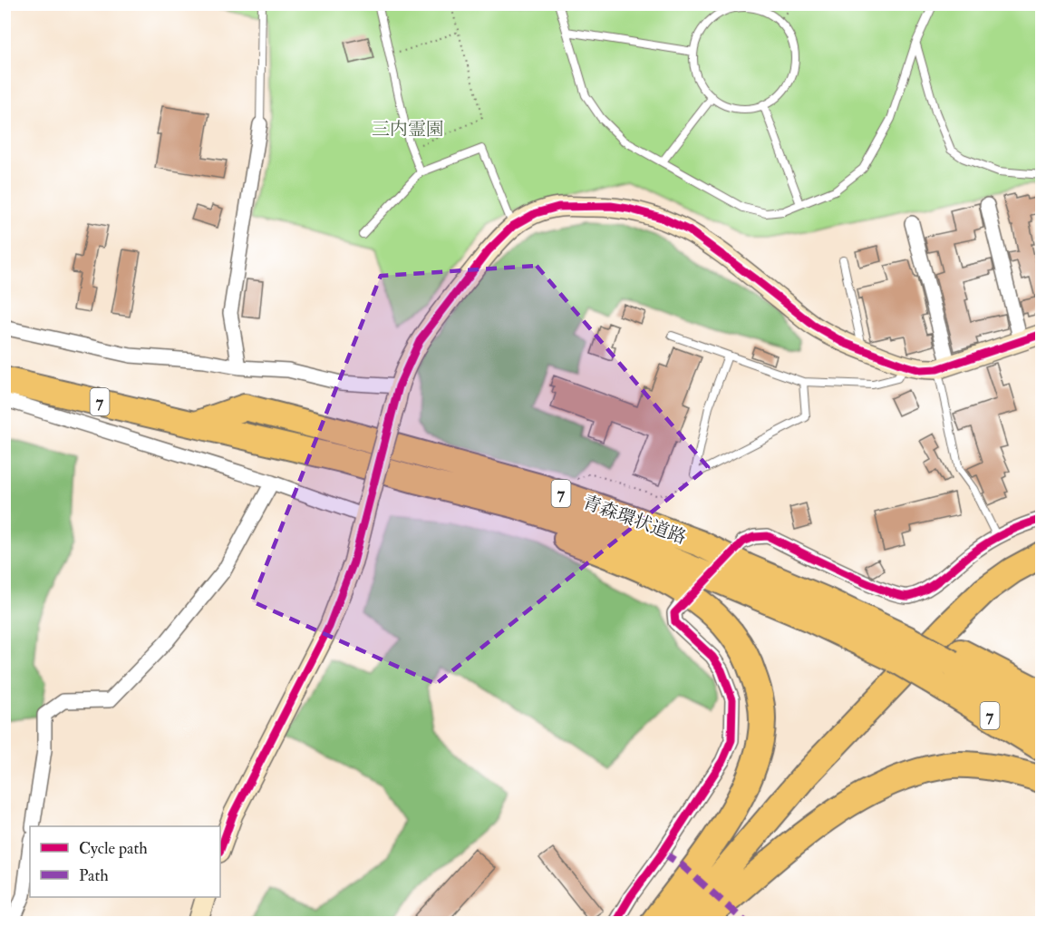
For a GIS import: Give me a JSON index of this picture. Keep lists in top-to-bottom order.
{
  "streets": {
    "highway": ["7", "青森環状道路"]
  },
  "parks": ["三内霊園"],
  "legend": ["Cycle path", "Path"]
}
